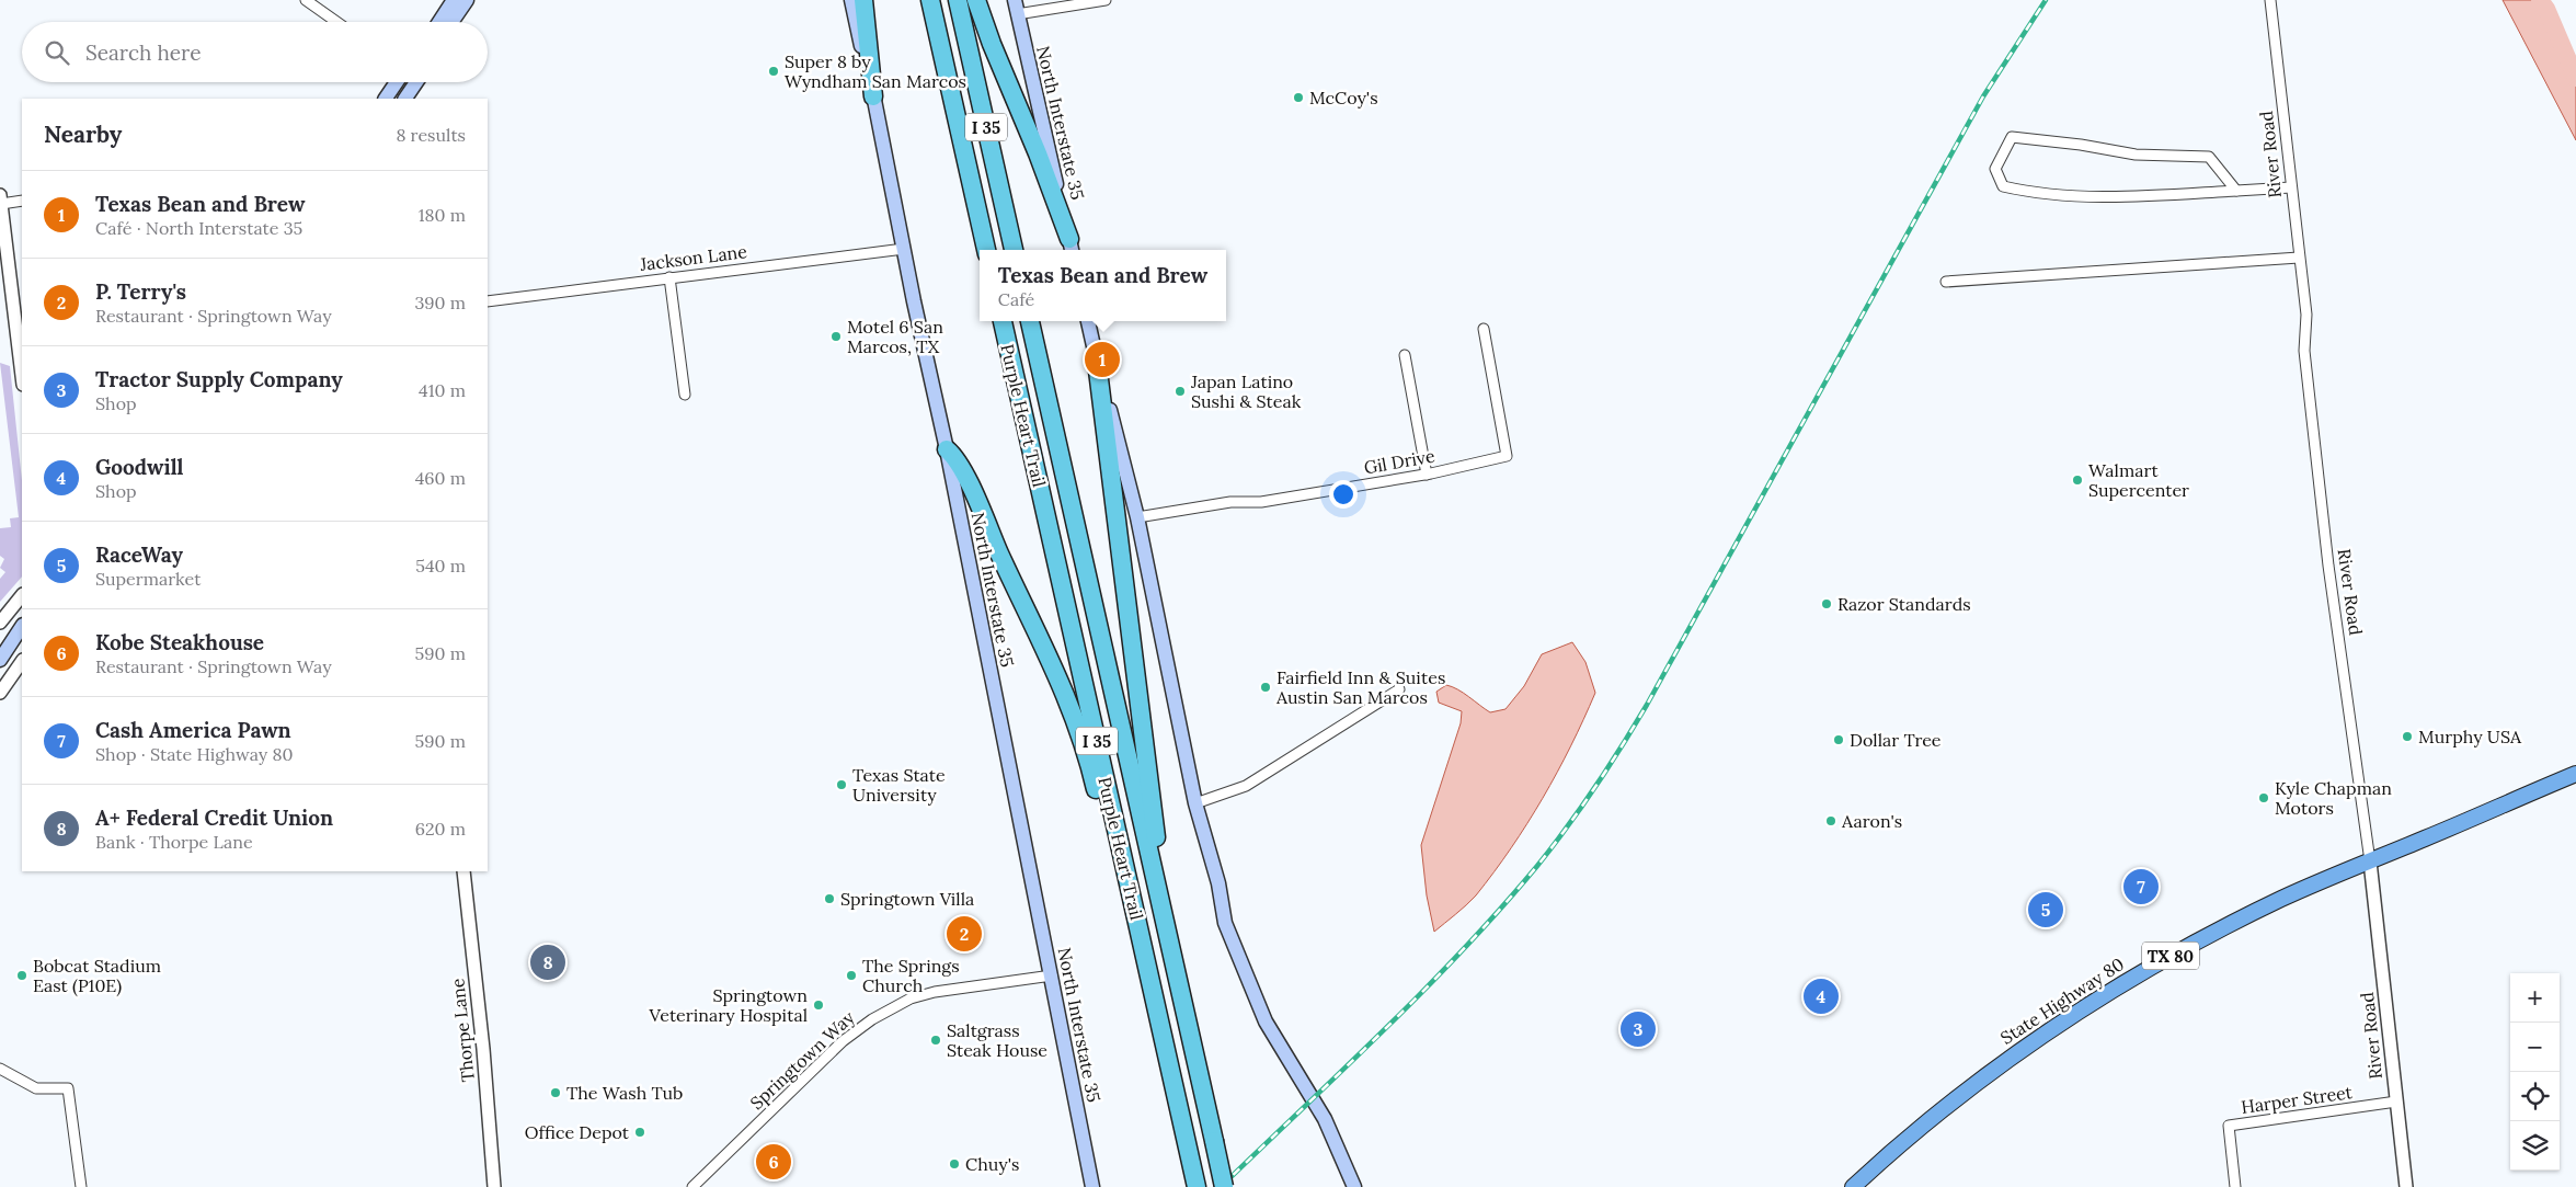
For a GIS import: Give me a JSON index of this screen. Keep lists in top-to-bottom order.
{
  "streets": {
    "highway": ["I 35", "Purple Heart Trail"],
    "main road": ["North Interstate 35", "TX 80", "State Highway 80"],
    "street": [
      "River Road",
      "Jackson Lane",
      "Gil Drive",
      "Thorpe Lane",
      "Springtown Way",
      "Harper Street"
    ]
  },
  "crossings": [
    ["North Interstate 35", "Jackson Lane"],
    ["North Interstate 35", "Springtown Way"],
    ["River Road", "State Highway 80"],
    ["River Road", "Harper Street"]
  ],
  "places": [
    "Super 8 by Wyndham San Marcos",
    "McCoy's",
    "Motel 6 San Marcos, TX",
    "Japan Latino Sushi & Steak",
    "Walmart Supercenter",
    "Razor Standards",
    "Fairfield Inn & Suites Austin San Marcos",
    "Murphy USA",
    "Dollar Tree",
    "Texas State University",
    "Kyle Chapman Motors",
    "Aaron's",
    "Springtown Villa",
    "Bobcat Stadium East (P10E)",
    "The Springs Church",
    "Springtown Veterinary Hospital",
    "Saltgrass Steak House",
    "The Wash Tub",
    "Office Depot",
    "Chuy's"
  ],
  "page": {
    "search": "Search here",
    "heading": ["Nearby", "8 results"],
    "list": [
      {
        "mark": "1",
        "name": "Texas Bean and Brew",
        "note": "Café · North Interstate 35",
        "value": "180 m"
      },
      {
        "mark": "2",
        "name": "P. Terry's",
        "note": "Restaurant · Springtown Way",
        "value": "390 m"
      },
      {
        "mark": "3",
        "name": "Tractor Supply Company",
        "note": "Shop",
        "value": "410 m"
      },
      {
        "mark": "4",
        "name": "Goodwill",
        "note": "Shop",
        "value": "460 m"
      },
      {
        "mark": "5",
        "name": "RaceWay",
        "note": "Supermarket",
        "value": "540 m"
      },
      {
        "mark": "6",
        "name": "Kobe Steakhouse",
        "note": "Restaurant · Springtown Way",
        "value": "590 m"
      },
      {
        "mark": "7",
        "name": "Cash America Pawn",
        "note": "Shop · State Highway 80",
        "value": "590 m"
      },
      {
        "mark": "8",
        "name": "A+ Federal Credit Union",
        "note": "Bank · Thorpe Lane",
        "value": "620 m"
      }
    ],
    "popup": ["Texas Bean and Brew", "Café"],
    "pins": [
      "1",
      "7",
      "5",
      "2",
      "8",
      "4",
      "3",
      "6"
    ],
    "map_buttons": ["+", "−"]
  }
}
